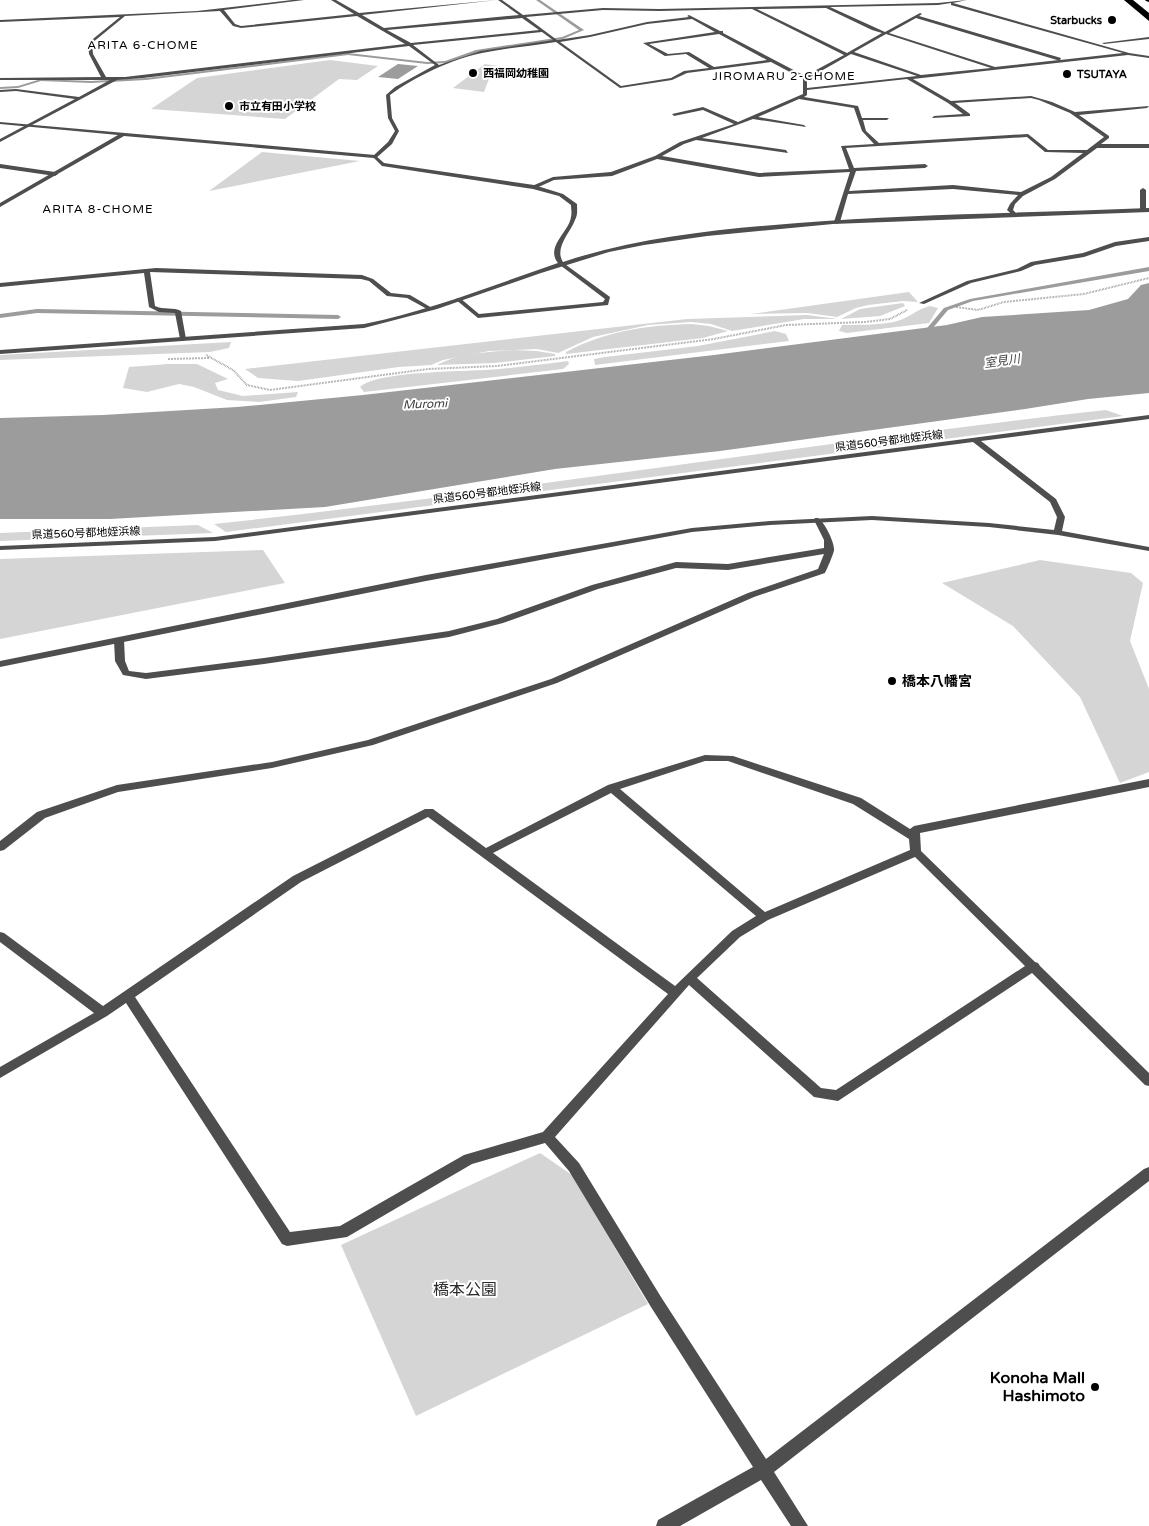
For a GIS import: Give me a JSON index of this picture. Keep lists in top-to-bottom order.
{
  "streets": {
    "street": ["県道560号都地姪浜線"]
  },
  "districts": ["ARITA 6-CHOME", "JIROMARU 2-CHOME", "ARITA 8-CHOME"],
  "water": ["室見川", "Muromi"],
  "parks": ["橋本公園"],
  "places": [
    "Starbucks",
    "西福岡幼稚園",
    "TSUTAYA",
    "市立有田小学校",
    "橋本八幡宮",
    "Konoha Mall Hashimoto"
  ]
}
